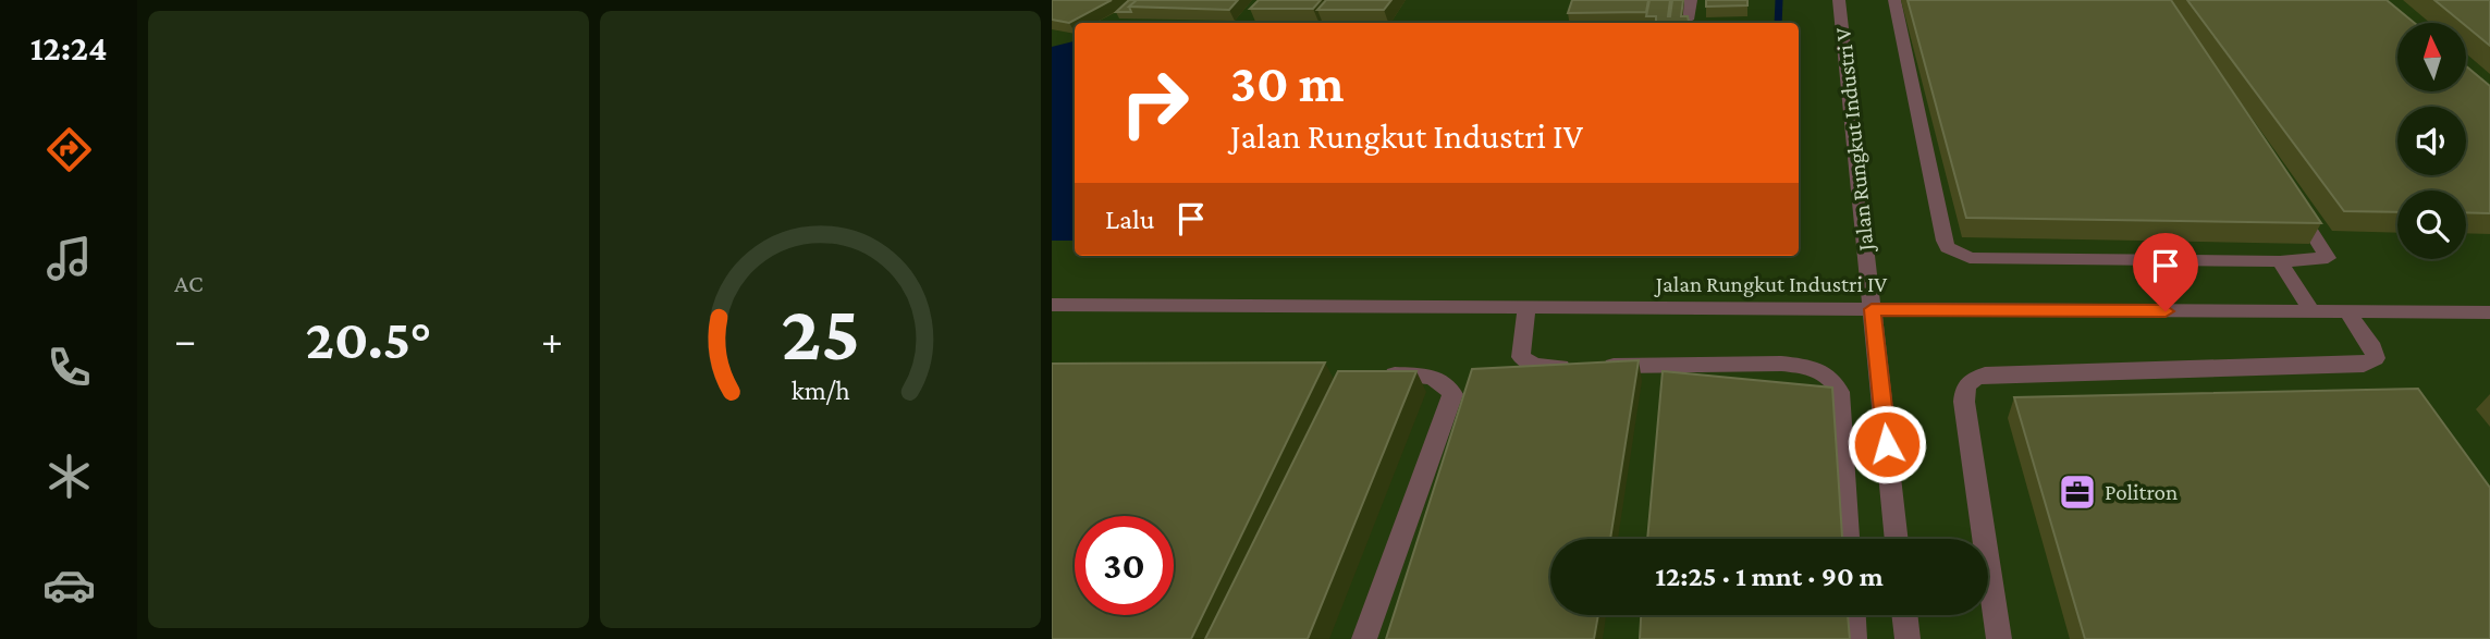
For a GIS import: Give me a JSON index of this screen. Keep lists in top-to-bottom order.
{
  "streets": {
    "street": ["Jalan Rungkut Industri V", "Jalan Rungkut Industri IV"]
  },
  "crossings": [
    ["Jalan Rungkut Industri V", "Jalan Rungkut Industri IV"]
  ],
  "places": {
    "office": ["Politron"]
  },
  "north": "top",
  "page": {
    "tabs": "12:24",
    "tile": "AC",
    "turn": ["30 m", "Jalan Rungkut Industri IV"],
    "then": "Lalu",
    "heat": ["−", "20.5°", "+"],
    "limit": "30",
    "trip": "12:25 · 1 mnt · 90 m",
    "gauge": ["25", "km/h"]
  }
}
